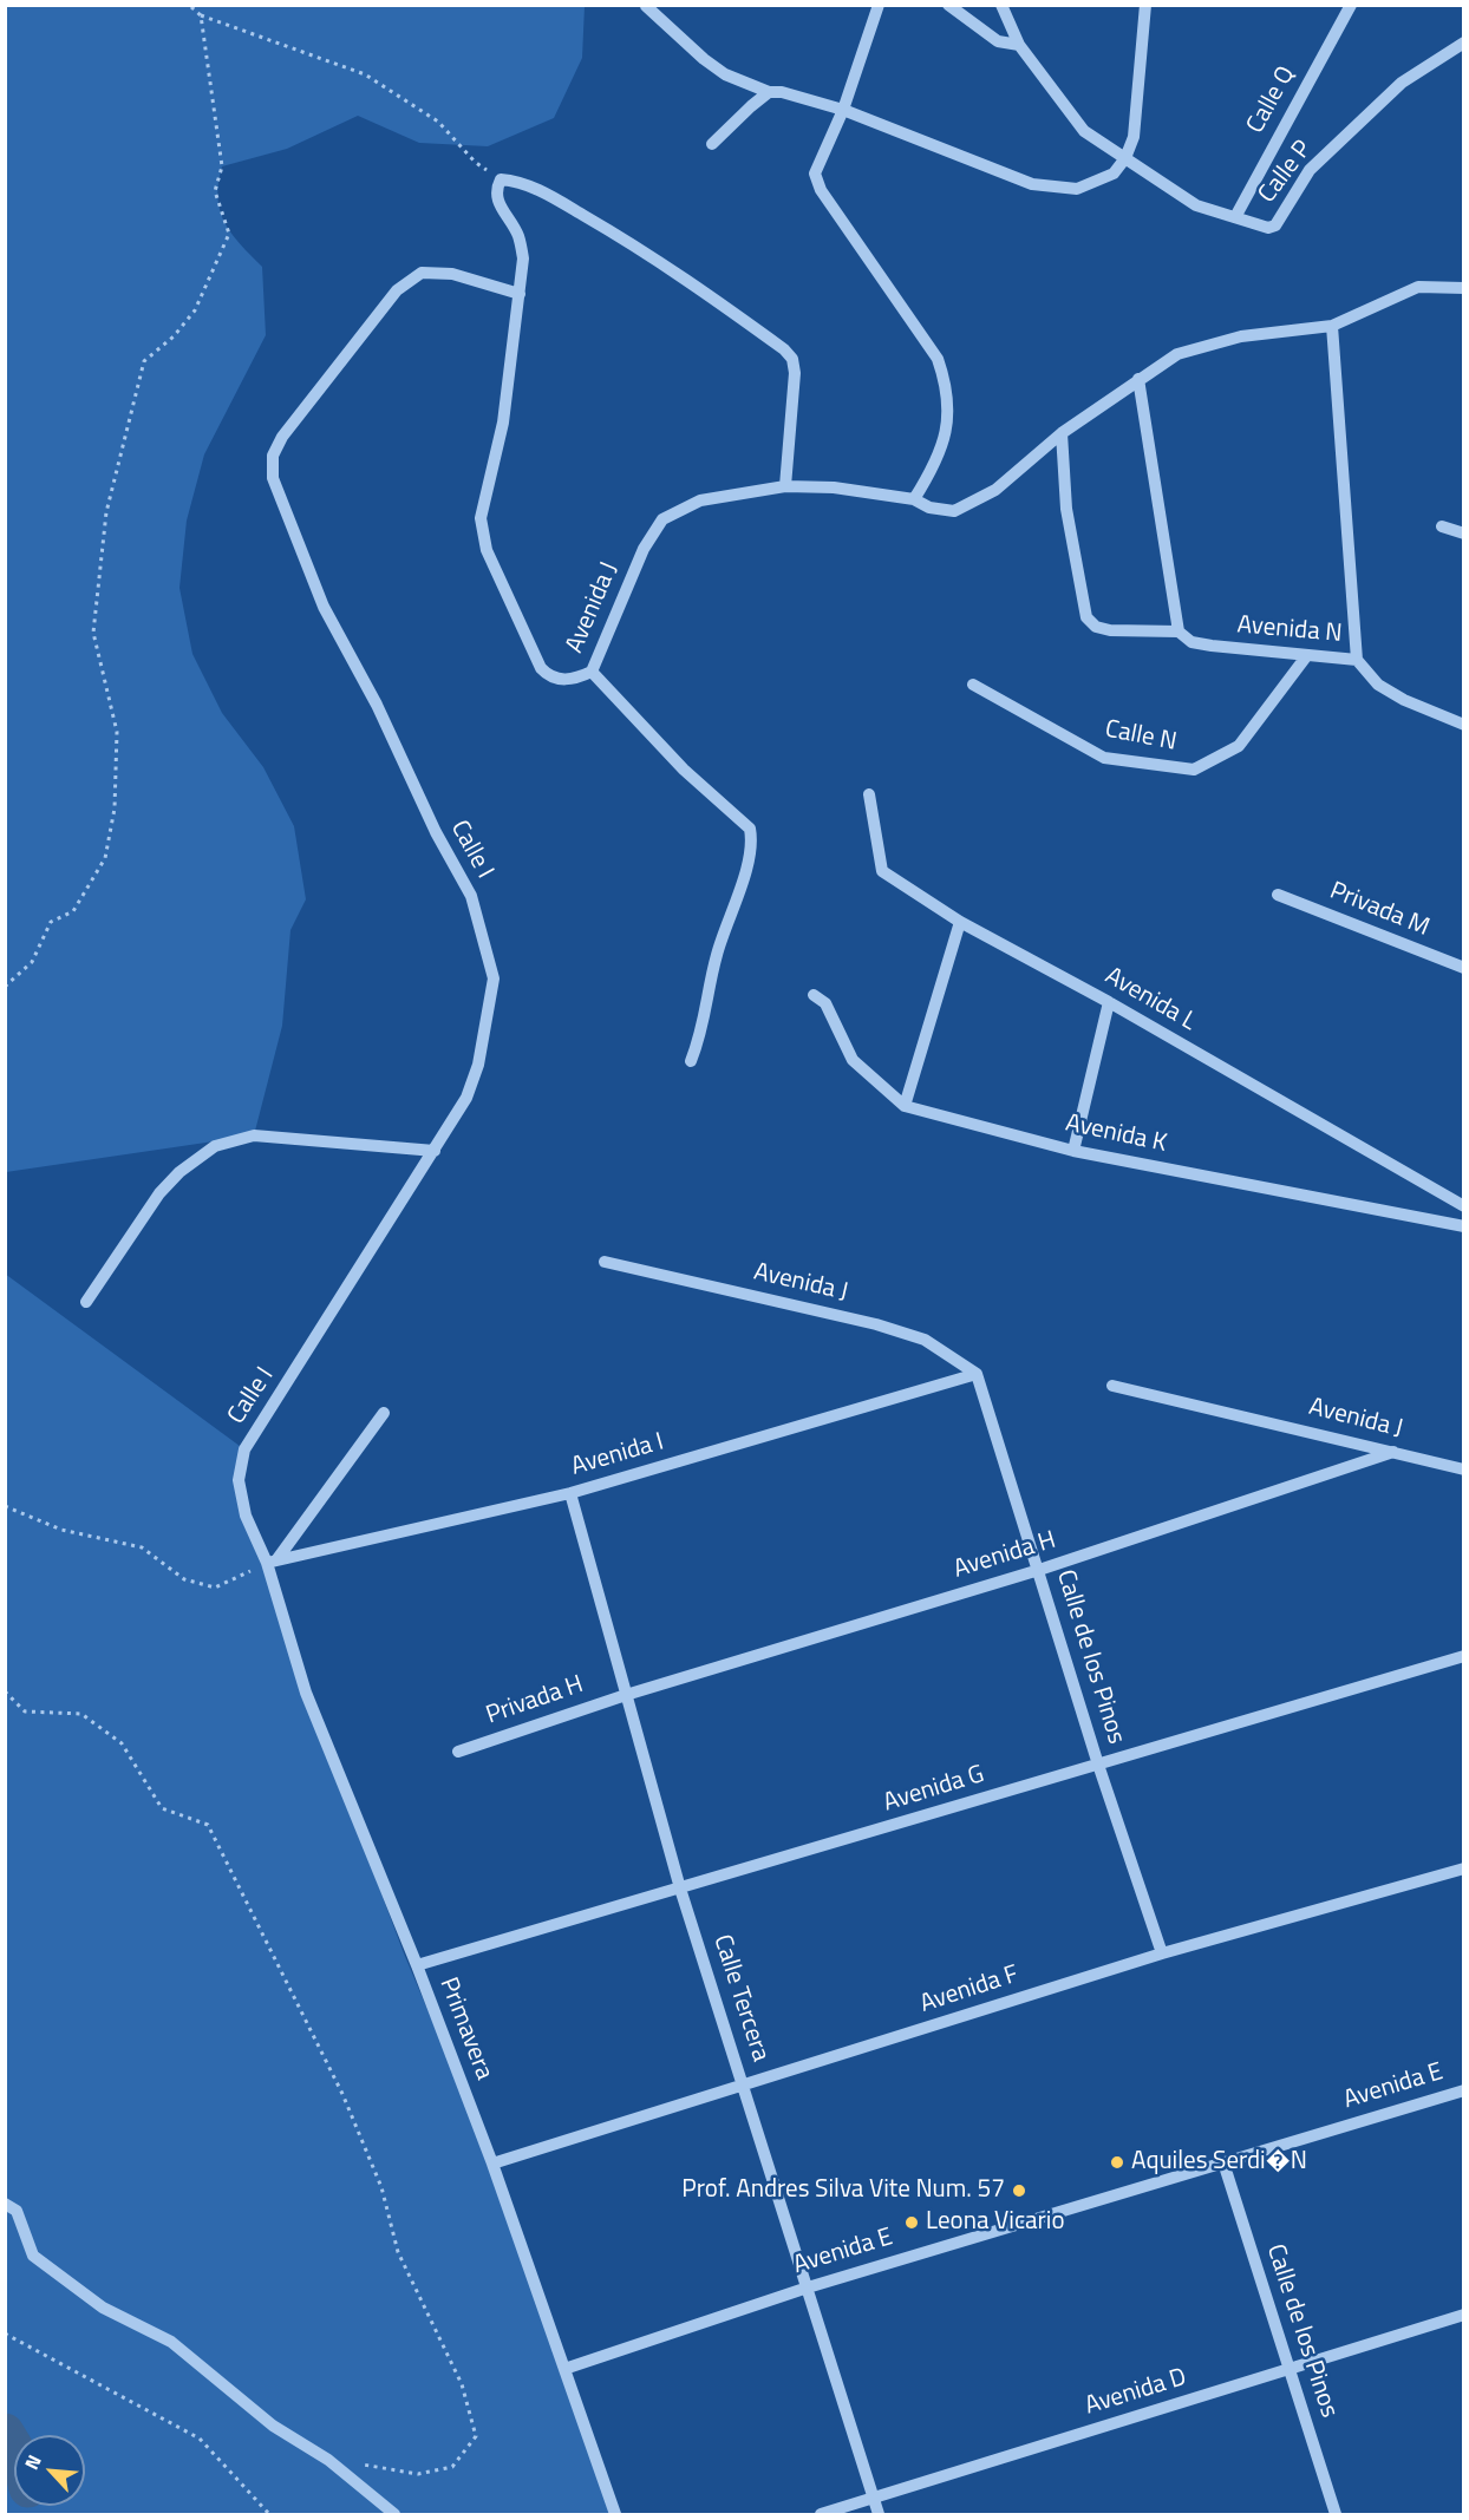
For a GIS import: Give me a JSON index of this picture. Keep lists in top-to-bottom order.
{
  "streets": {
    "street": [
      "Calle Q",
      "Calle P",
      "Avenida J",
      "Avenida N",
      "Calle N",
      "Calle I",
      "Privada M",
      "Avenida L",
      "Avenida K",
      "Avenida I",
      "Avenida H",
      "Calle de los Pinos",
      "Privada H",
      "Avenida G",
      "Avenida F",
      "Calle Tercera",
      "Primavera",
      "Avenida E",
      "Avenida D"
    ]
  },
  "crossings": [
    ["Calle Q", "Calle P"],
    ["Avenida J", "Avenida N"],
    ["Avenida J", "Calle I"],
    ["Avenida J", "Avenida I"],
    ["Avenida J", "Avenida H"],
    ["Avenida J", "Calle de los Pinos"],
    ["Avenida N", "Calle N"],
    ["Calle I", "Avenida I"],
    ["Calle I", "Primavera"],
    ["Avenida I", "Calle de los Pinos"],
    ["Avenida I", "Calle Tercera"],
    ["Avenida I", "Primavera"],
    ["Avenida H", "Calle de los Pinos"],
    ["Avenida H", "Privada H"],
    ["Avenida H", "Calle Tercera"],
    ["Calle de los Pinos", "Avenida G"],
    ["Calle de los Pinos", "Avenida F"],
    ["Calle de los Pinos", "Avenida E"],
    ["Calle de los Pinos", "Avenida D"],
    ["Privada H", "Calle Tercera"],
    ["Avenida G", "Calle Tercera"],
    ["Avenida G", "Primavera"],
    ["Avenida F", "Calle Tercera"],
    ["Avenida F", "Primavera"],
    ["Calle Tercera", "Avenida E"],
    ["Calle Tercera", "Avenida D"],
    ["Primavera", "Avenida E"]
  ],
  "places": ["Aquiles Serdi�N", "Prof. Andres Silva Vite Num. 57", "Leona Vicario"],
  "north": "top left"
}
